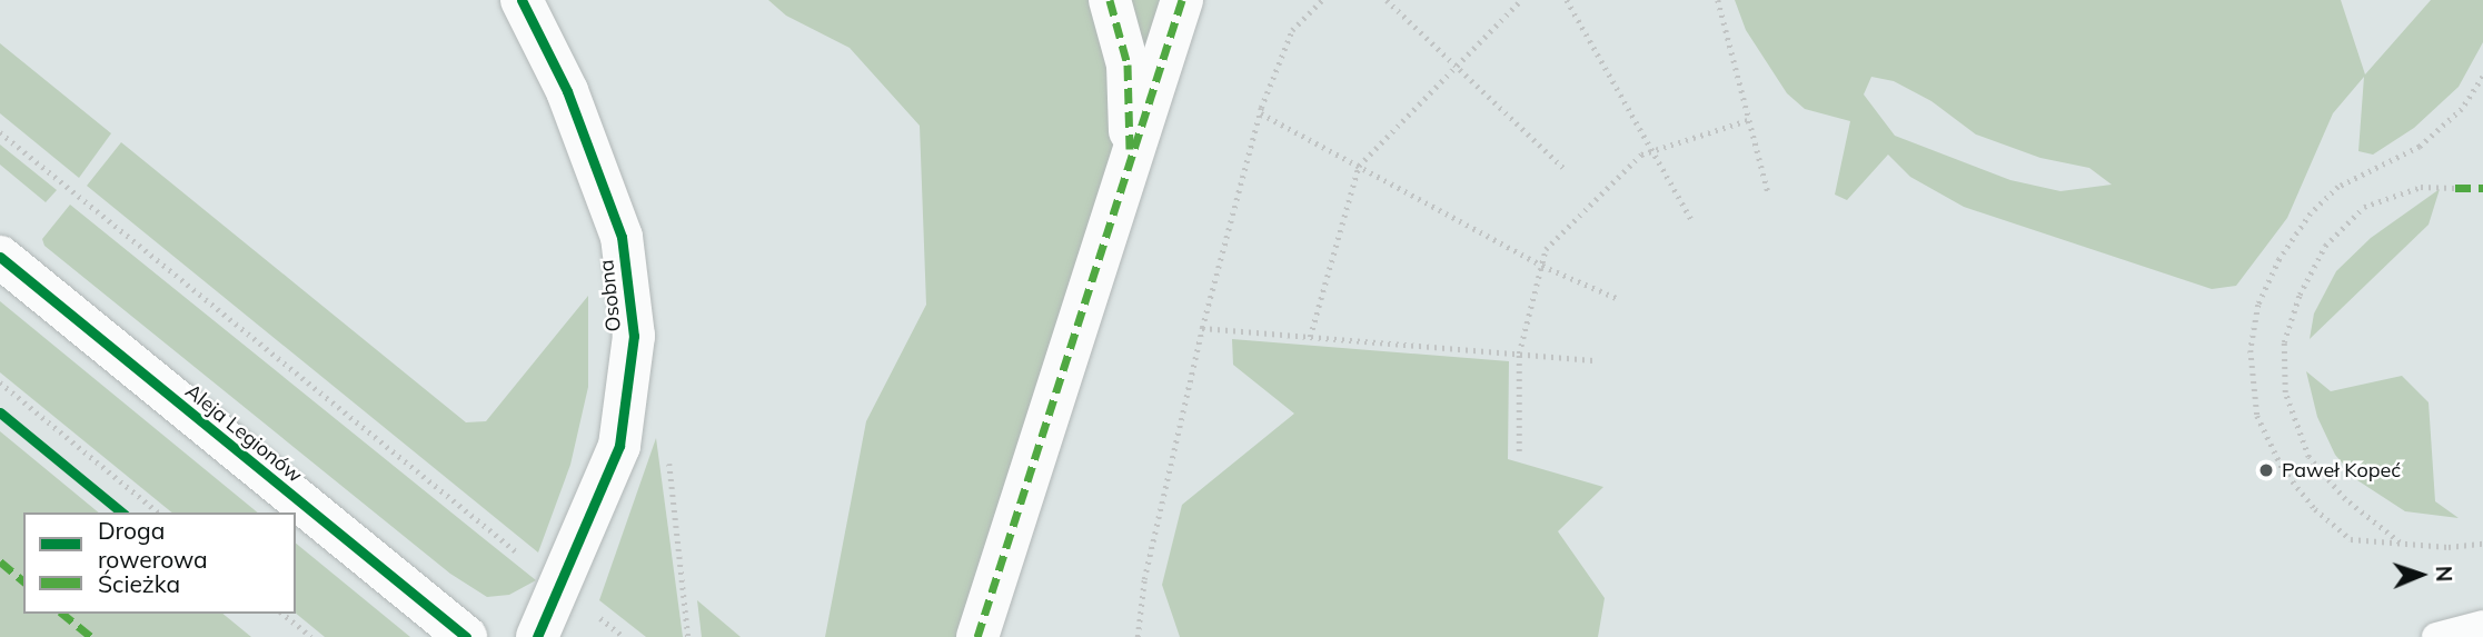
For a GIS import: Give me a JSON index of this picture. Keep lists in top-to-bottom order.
{
  "streets": {
    "street": ["Osobna", "Aleja Legionów"]
  },
  "places": ["Paweł Kopeć"],
  "legend": ["Droga rowerowa", "Ścieżka"],
  "north": "right"
}
